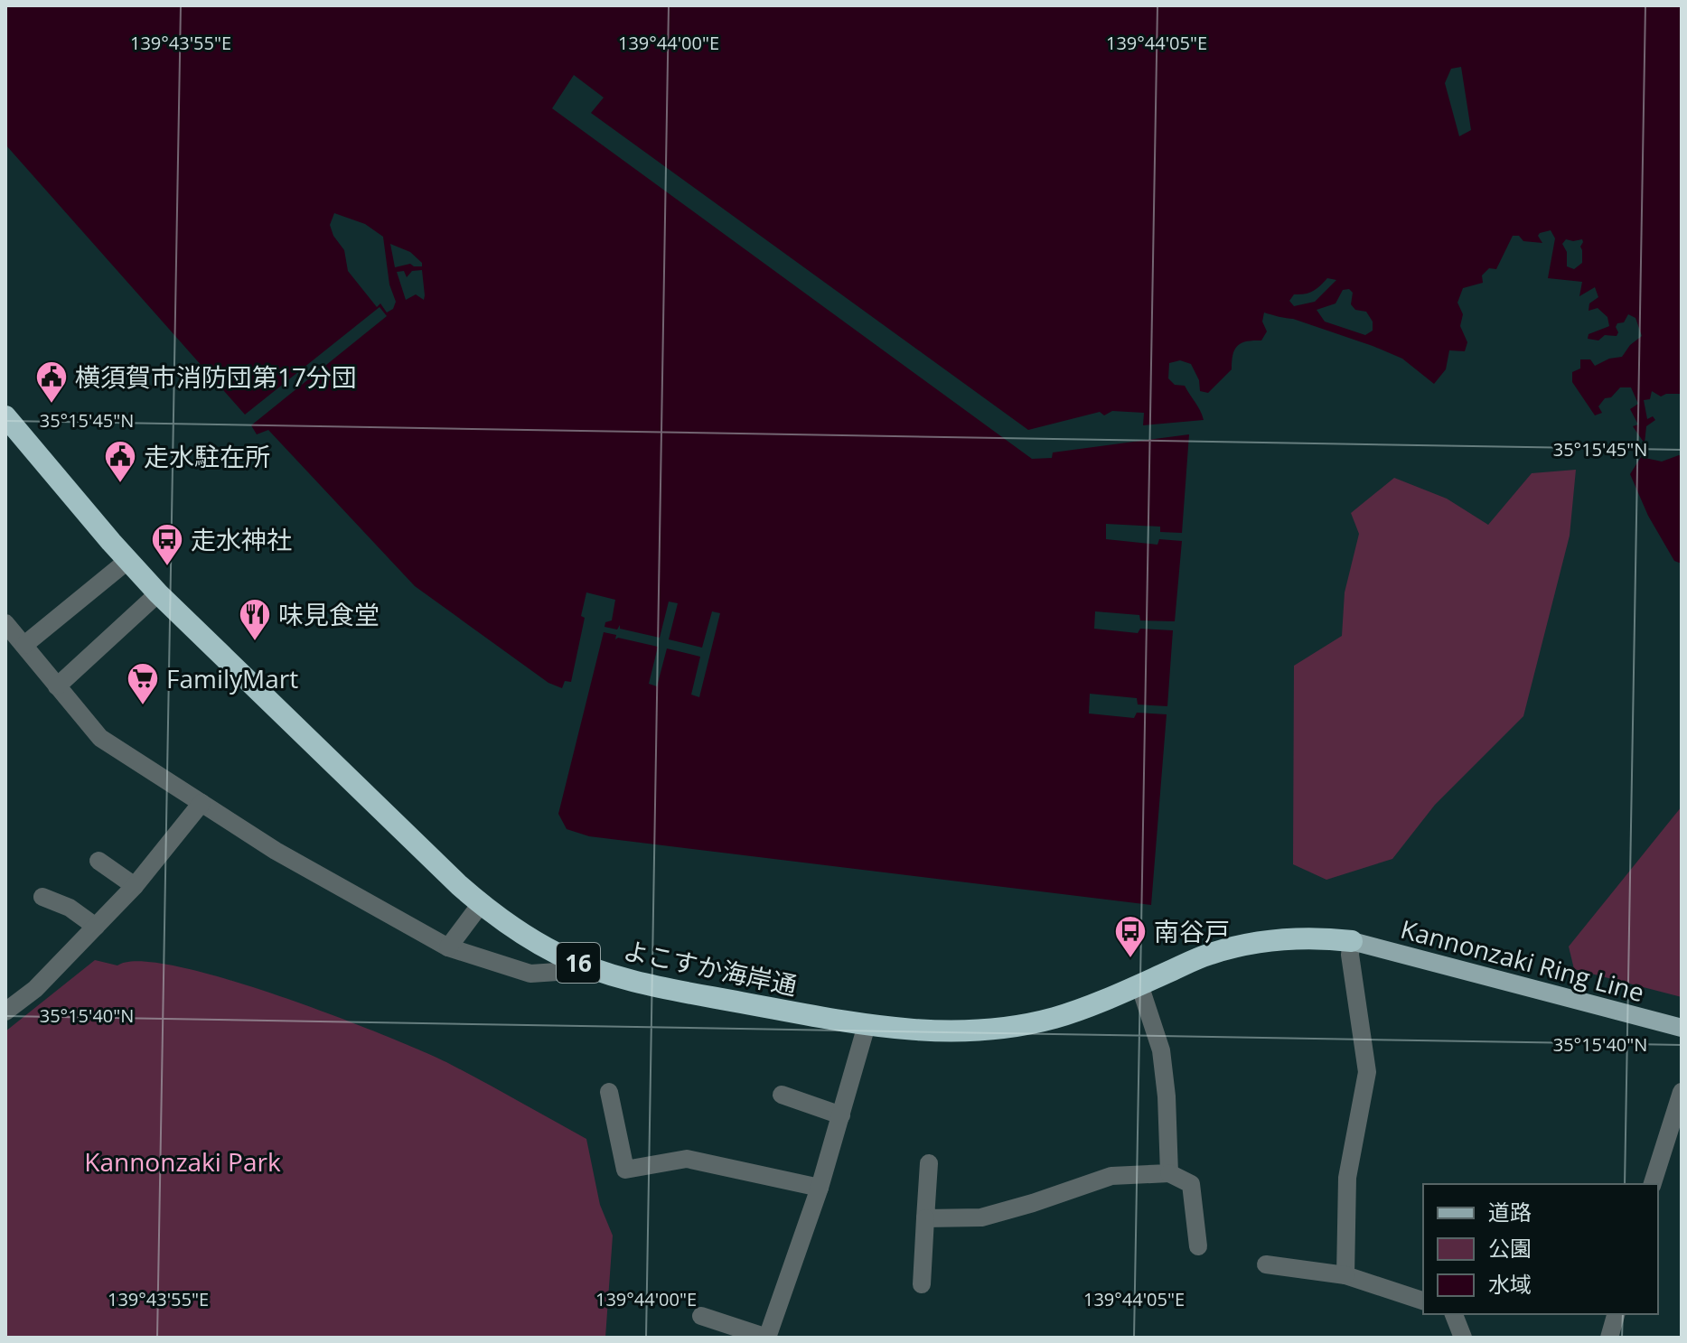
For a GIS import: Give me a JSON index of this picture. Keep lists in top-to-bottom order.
{
  "streets": {
    "highway": ["16", "よこすか海岸通"],
    "main road": ["Kannonzaki Ring Line"]
  },
  "crossings": [
    ["Kannonzaki Ring Line", "よこすか海岸通"]
  ],
  "parks": ["Kannonzaki Park"],
  "places": {
    "public building": ["横須賀市消防団第17分団", "走水駐在所"],
    "bus stop": ["走水神社", "南谷戸"],
    "restaurant": ["味見食堂"],
    "supermarket": ["FamilyMart"]
  },
  "legend": ["道路", "公園", "水域"],
  "coordinates": [
    "139°43'55\"E",
    "139°44'00\"E",
    "139°44'05\"E",
    "35°15'45\"N",
    "35°15'40\"N"
  ]
}
